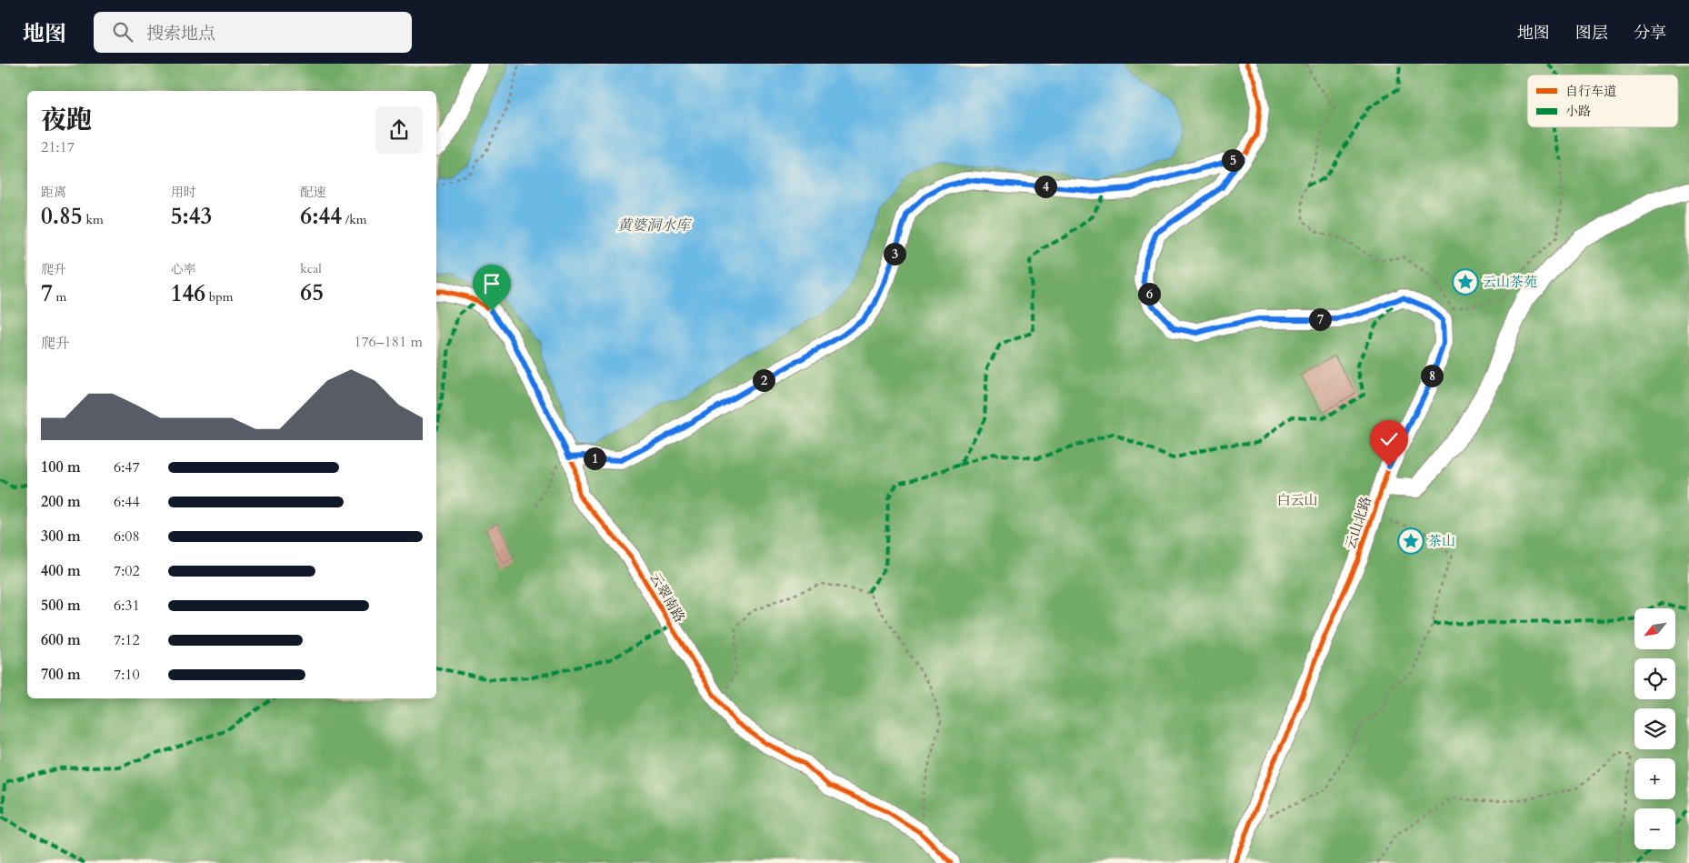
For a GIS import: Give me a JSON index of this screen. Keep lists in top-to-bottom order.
{
  "streets": {
    "street": ["云山北路", "云翠南路"]
  },
  "water": ["黄婆洞水库"],
  "parks": ["白云山"],
  "places": {
    "place": ["云山茶苑", "茶山"]
  },
  "legend": ["自行车道", "小路"],
  "north": "bottom left",
  "page": {
    "header": "地图",
    "search": "搜索地点",
    "nav": ["地图", "图层", "分享"],
    "heading": ["夜跑", "21:17"],
    "pins": [
      "5",
      "4",
      "3",
      "6",
      "7",
      "8",
      "2",
      "1"
    ],
    "stats": [
      ["距离", "0.85 km"],
      ["用时", "5:43"],
      ["配速", "6:44 /km"],
      ["爬升", "7 m"],
      ["心率", "146 bpm"],
      ["kcal", "65"]
    ],
    "chart": ["爬升", "176–181 m"],
    "list": [
      {
        "name": "100 m",
        "note": "6:47"
      },
      {
        "name": "200 m",
        "note": "6:44"
      },
      {
        "name": "300 m",
        "note": "6:08"
      },
      {
        "name": "400 m",
        "note": "7:02"
      },
      {
        "name": "500 m",
        "note": "6:31"
      },
      {
        "name": "600 m",
        "note": "7:12"
      },
      {
        "name": "700 m",
        "note": "7:10"
      }
    ],
    "map_buttons": ["+", "−"]
  }
}
